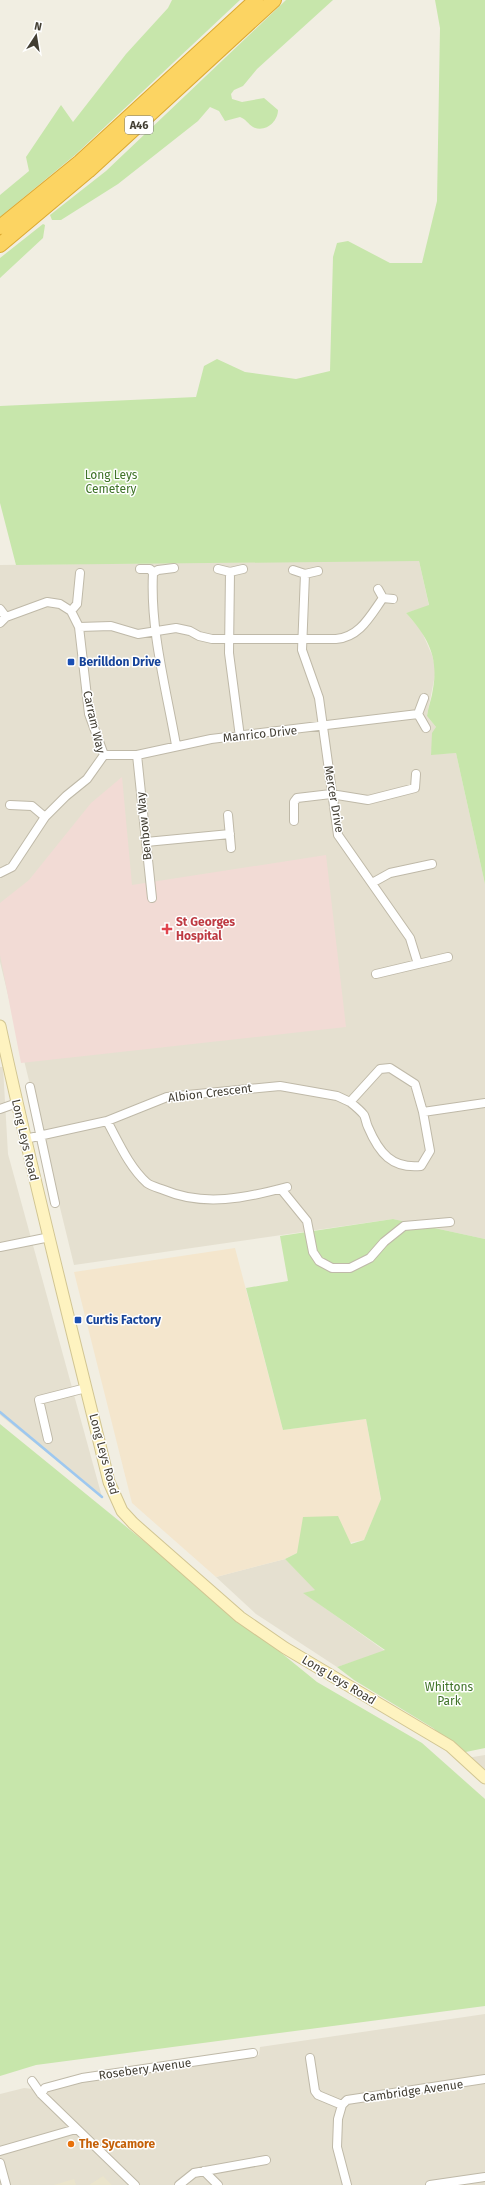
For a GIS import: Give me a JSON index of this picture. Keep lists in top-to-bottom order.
{
  "streets": {
    "highway": ["A46"],
    "street": [
      "Carram Way",
      "Manrico Drive",
      "Mercer Drive",
      "Benbow Way",
      "Albion Crescent",
      "Long Leys Road",
      "Rosebery Avenue",
      "Cambridge Avenue"
    ]
  },
  "crossings": [
    ["Carram Way", "Manrico Drive"],
    ["Manrico Drive", "Mercer Drive"],
    ["Manrico Drive", "Benbow Way"],
    ["Albion Crescent", "Long Leys Road"]
  ],
  "parks": ["Long Leys Cemetery", "Whittons Park"],
  "places": {
    "transit": ["Berilldon Drive", "Curtis Factory"],
    "health": ["St Georges Hospital"],
    "other": ["The Sycamore"]
  },
  "north": "top"
}
